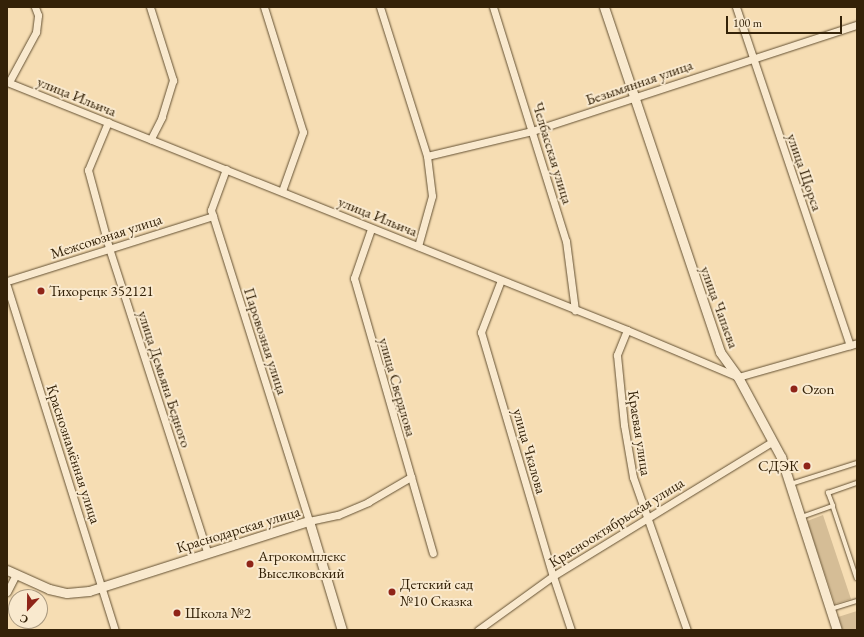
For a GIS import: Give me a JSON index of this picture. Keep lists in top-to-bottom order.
{
  "streets": {
    "main road": ["улица Чапаева", "Краснодарская улица"],
    "street": [
      "Безымянная улица",
      "улица Ильича",
      "Челбасская улица",
      "улица Щорса",
      "Межсоюзная улица",
      "Паровозная улица",
      "улица Демьяна Бедного",
      "улица Свердлова",
      "Краевая улица",
      "улица Чкалова",
      "Краснознамённая улица",
      "Краснооктябрьская улица"
    ]
  },
  "crossings": [
    ["Безымянная улица", "Челбасская улица"],
    ["Безымянная улица", "улица Щорса"],
    ["Безымянная улица", "улица Чапаева"],
    ["улица Ильича", "Челбасская улица"],
    ["улица Ильича", "улица Чапаева"],
    ["улица Ильича", "Паровозная улица"],
    ["улица Ильича", "улица Демьяна Бедного"],
    ["улица Ильича", "улица Свердлова"],
    ["улица Ильича", "Краевая улица"],
    ["улица Ильича", "улица Чкалова"],
    ["Межсоюзная улица", "Паровозная улица"],
    ["Межсоюзная улица", "улица Демьяна Бедного"],
    ["улица Чапаева", "Краснооктябрьская улица"],
    ["Паровозная улица", "Краснодарская улица"],
    ["улица Демьяна Бедного", "Краснодарская улица"],
    ["улица Свердлова", "Краснодарская улица"],
    ["Краевая улица", "Краснооктябрьская улица"],
    ["улица Чкалова", "Краснооктябрьская улица"],
    ["Краснознамённая улица", "Краснодарская улица"]
  ],
  "places": [
    "Тихорецк 352121",
    "Ozon",
    "СДЭК",
    "Агрокомплекс Выселковский",
    "Детский сад №10 Сказка",
    "Школа №2"
  ],
  "scale_bar": "100 m",
  "north": "bottom"
}
